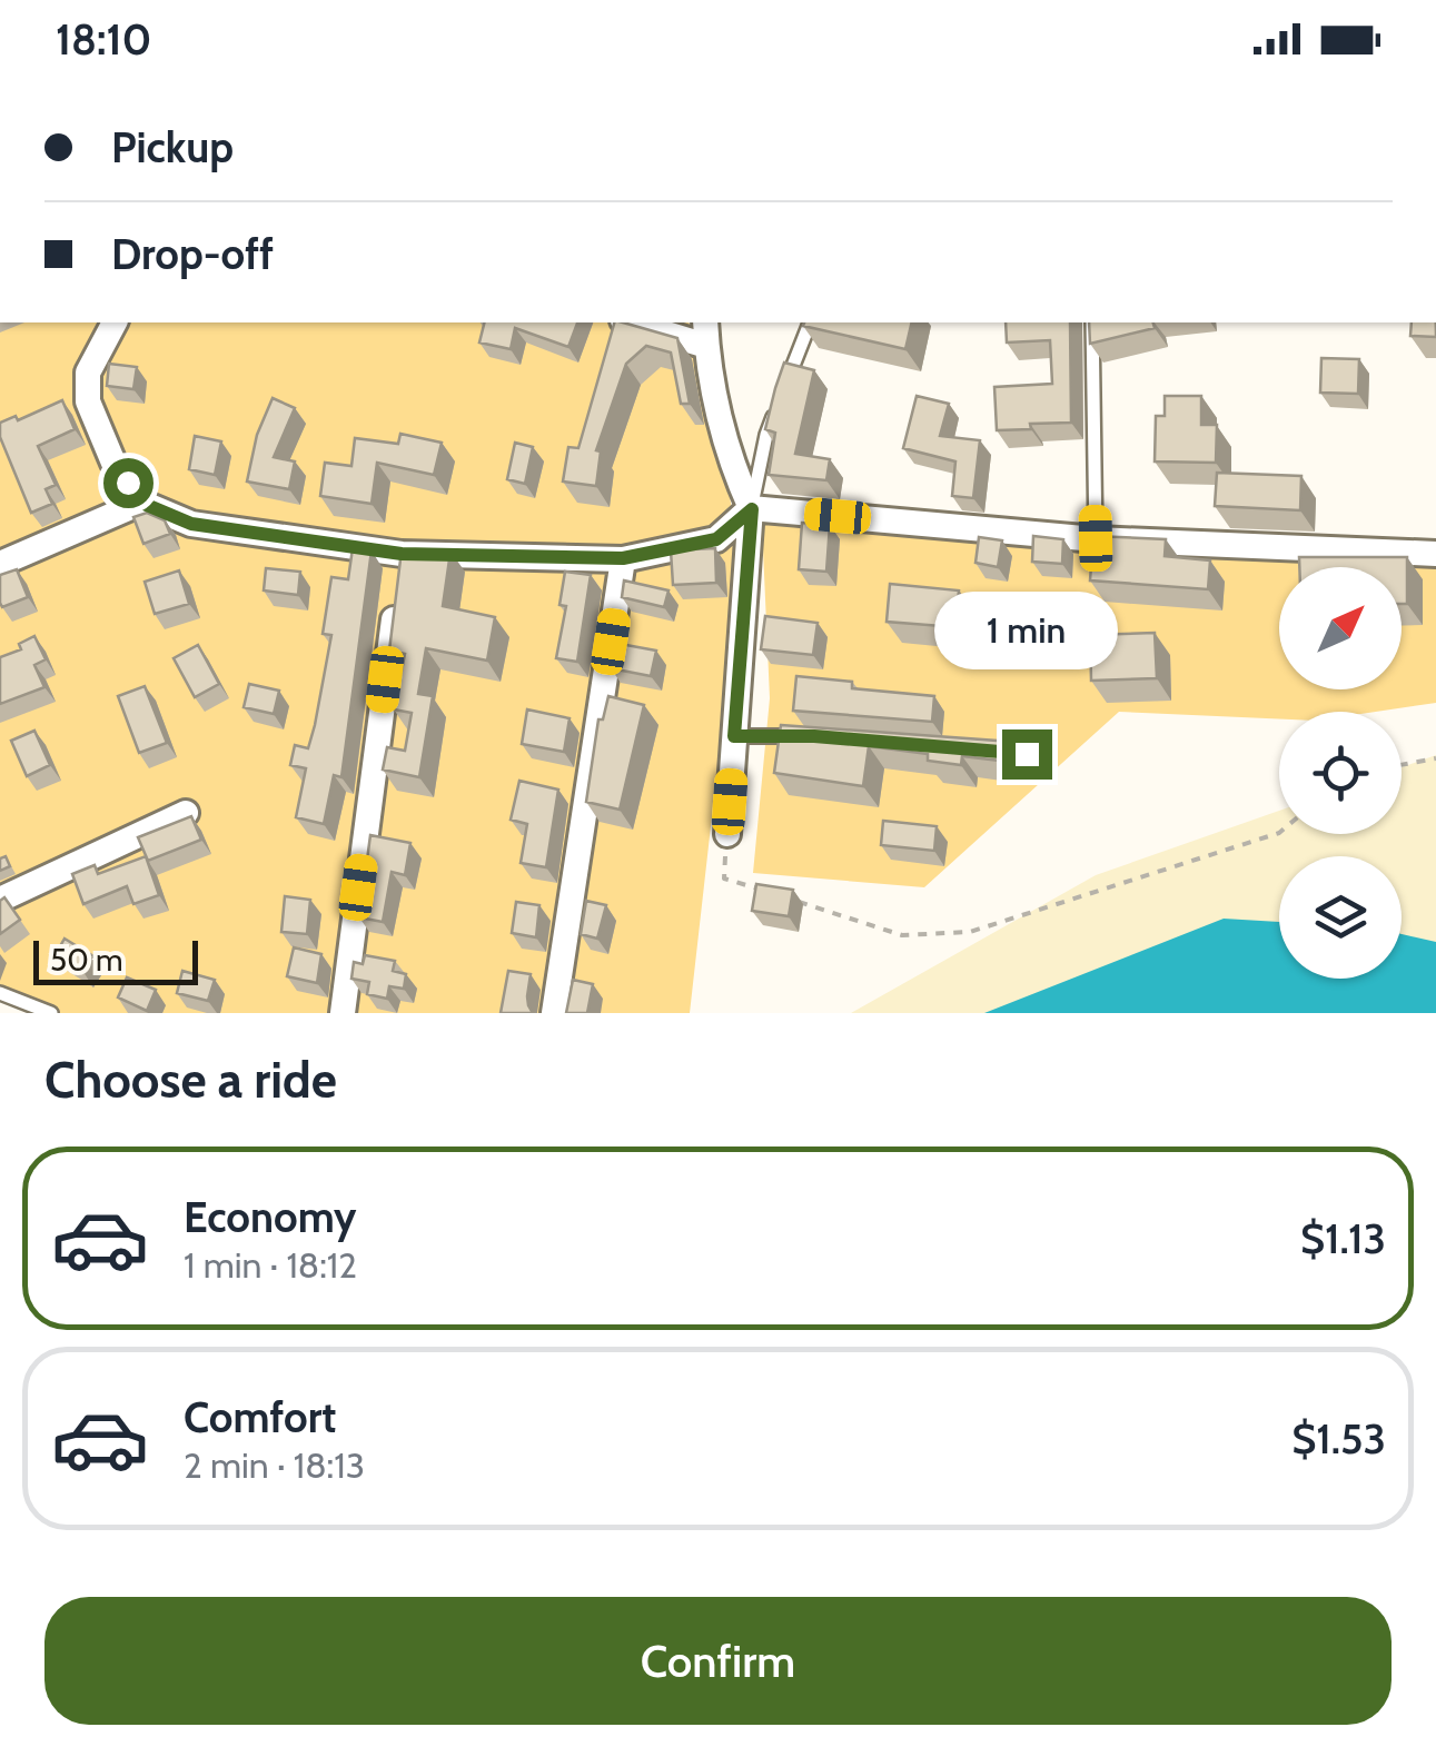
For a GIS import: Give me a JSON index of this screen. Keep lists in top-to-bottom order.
{
  "scale_bar": "50 m",
  "north": "top right",
  "page": {
    "status": "18:10",
    "banner": ["Pickup", "Drop-off"],
    "bubble": "1 min",
    "scale": "50 m",
    "heading": "Choose a ride",
    "list": [
      {
        "name": "Economy",
        "note": "1 min · 18:12",
        "value": "$1.13"
      },
      {
        "name": "Comfort",
        "note": "2 min · 18:13",
        "value": "$1.53"
      }
    ],
    "buttons": "Confirm"
  }
}
